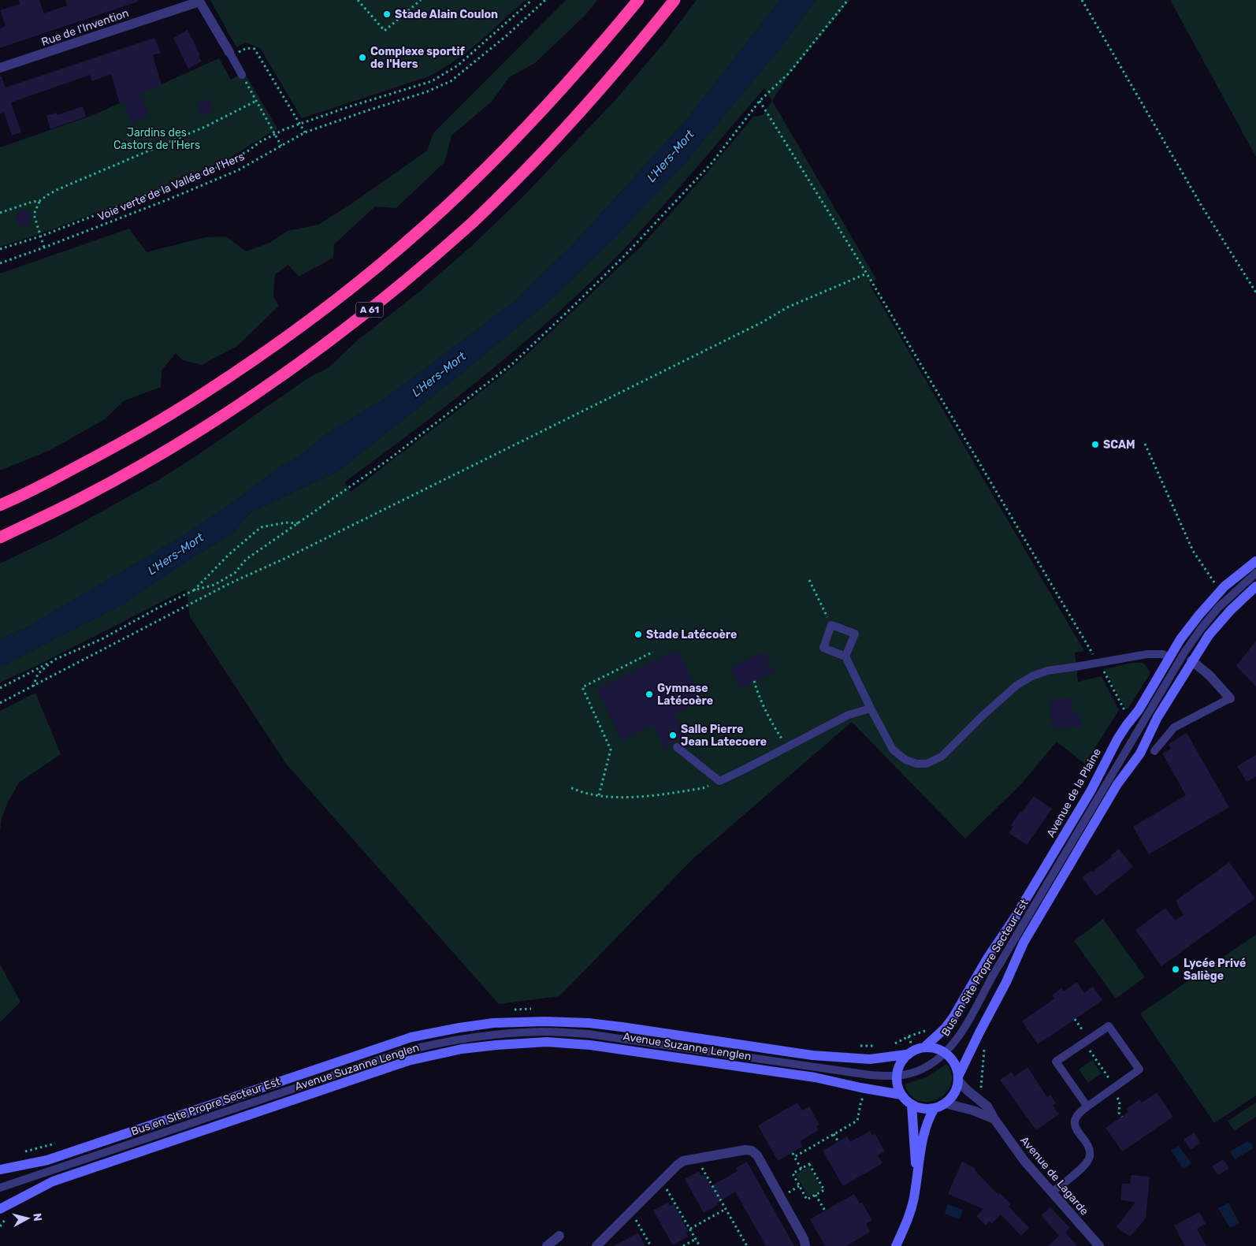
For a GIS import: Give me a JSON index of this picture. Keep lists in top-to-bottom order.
{
  "streets": {
    "highway": ["A 61"],
    "street": [
      "Rue de l'Invention",
      "Avenue de la Plaine",
      "Avenue Suzanne Lenglen",
      "Avenue de Lagarde"
    ],
    "lane": ["Bus en Site Propre Secteur Est"],
    "path": ["Voie verte de la Vallée de l'Hers"]
  },
  "crossings": [
    ["Avenue de la Plaine", "Avenue Suzanne Lenglen"]
  ],
  "water": ["L'Hers-Mort"],
  "parks": ["Jardins des Castors de l’Hers"],
  "places": [
    "Stade Alain Coulon",
    "Complexe sportif de l'Hers",
    "SCAM",
    "Stade Latécoère",
    "Gymnase Latécoère",
    "Salle Pierre Jean Latecoere",
    "Lycée Privé Saliège"
  ],
  "north": "right"
}
